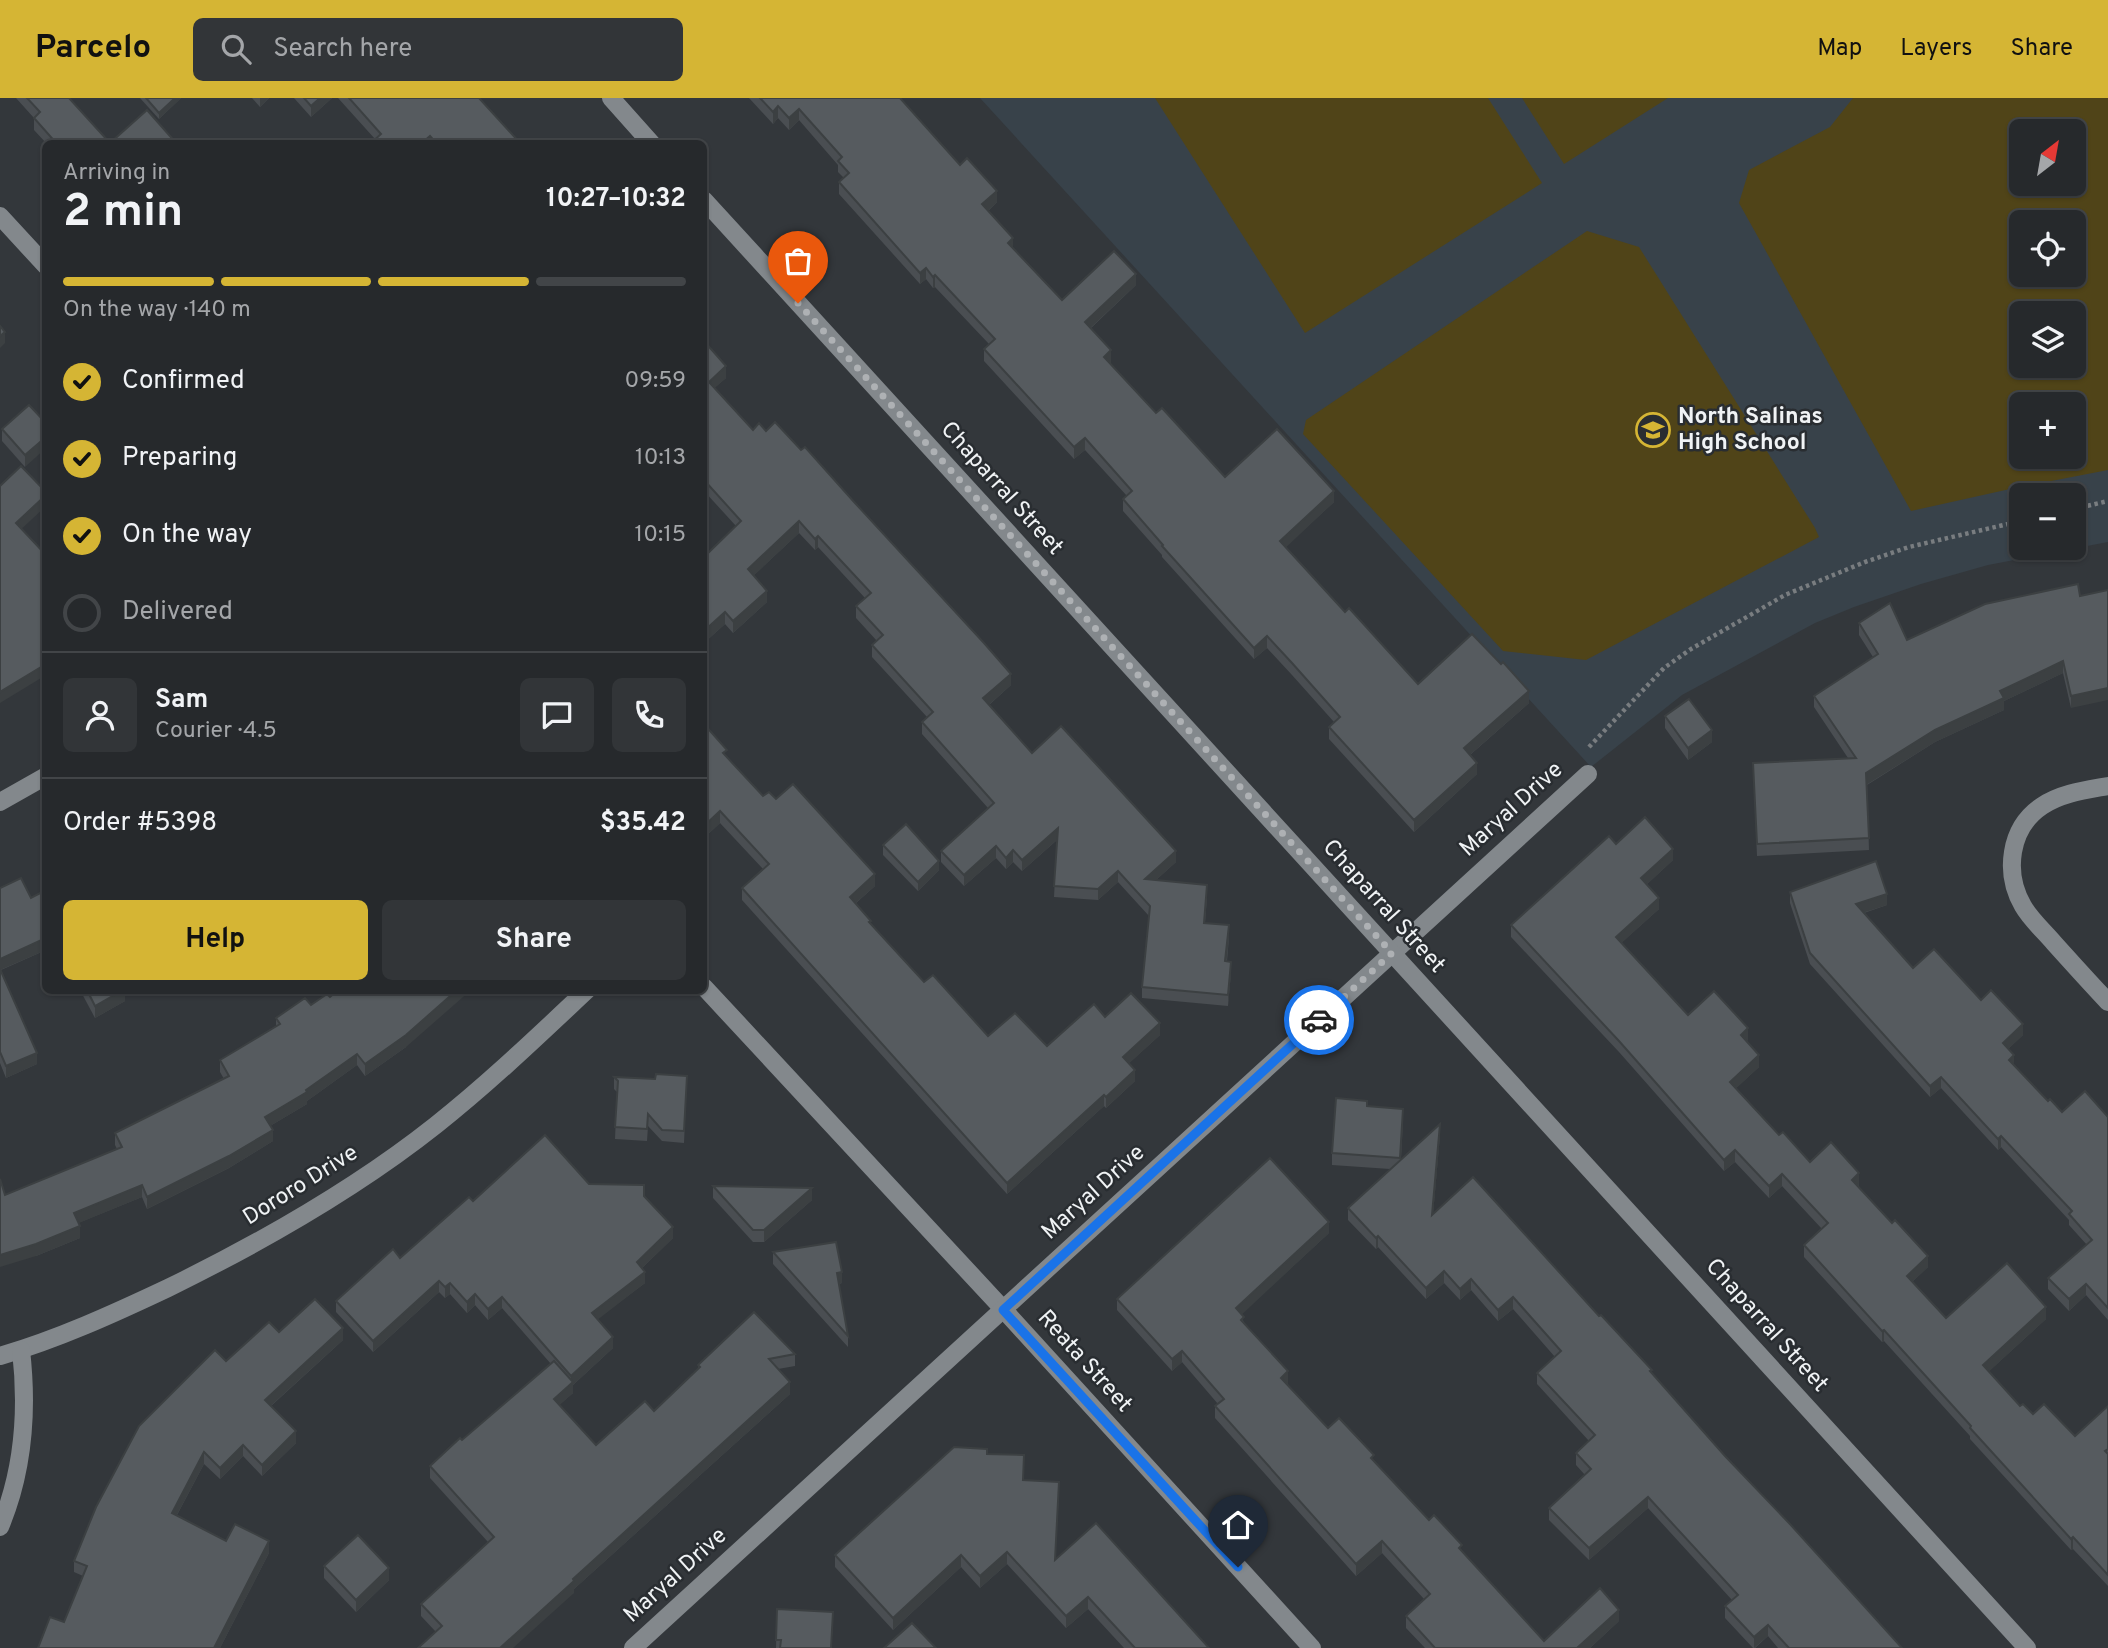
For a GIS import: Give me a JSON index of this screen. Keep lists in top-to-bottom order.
{
  "streets": {
    "street": [
      "Chaparral Street",
      "Maryal Drive",
      "Dororo Drive",
      "Reata Street"
    ]
  },
  "crossings": [
    ["Chaparral Street", "Maryal Drive"],
    ["Maryal Drive", "Reata Street"]
  ],
  "places": {
    "school or university": ["North Salinas High School"]
  },
  "north": "top right",
  "page": {
    "header": "Parcelo",
    "search": "Search here",
    "nav": ["Map", "Layers", "Share"],
    "map_buttons": ["+", "−"],
    "heading": ["2 min", "Arriving in", "10:27–10:32"],
    "panel": [
      "Sam",
      "Courier · 4.5",
      "Order #5398",
      "$35.42"
    ],
    "bar": "On the way · 140 m",
    "list": [
      ["Confirmed", "09:59"],
      ["Preparing", "10:13"],
      ["On the way", "10:15"],
      "Delivered"
    ],
    "buttons": ["Help", "Share"]
  }
}
